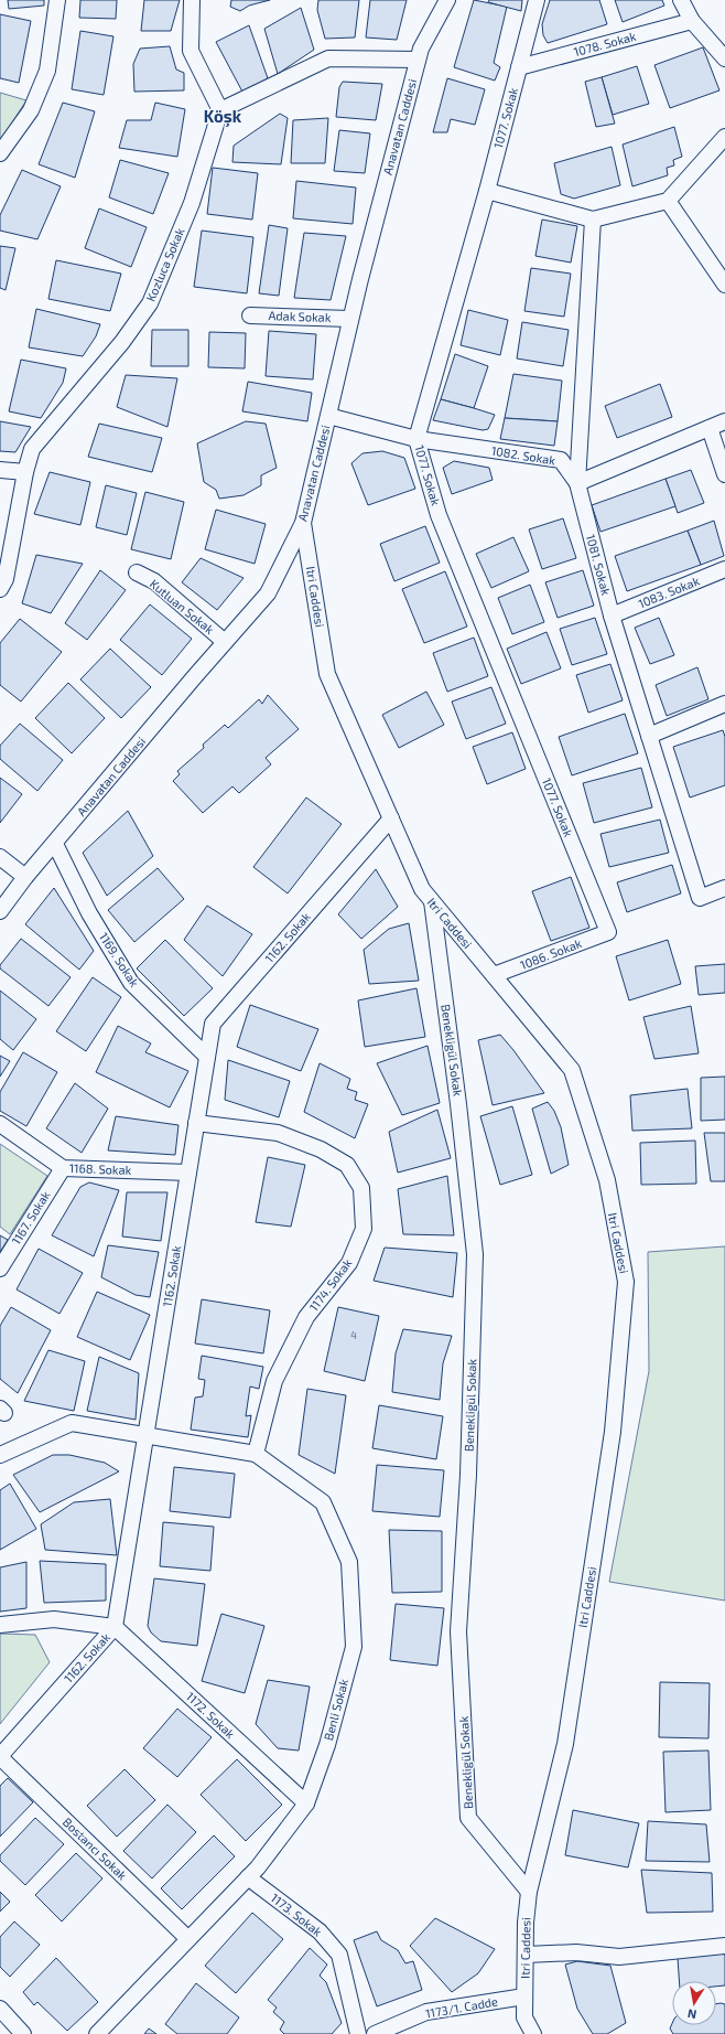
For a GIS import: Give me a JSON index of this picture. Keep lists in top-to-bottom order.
{
  "streets": {
    "street": [
      "1078. Sokak",
      "1077. Sokak",
      "Anavatan Caddesi",
      "Kozluca Sokak",
      "Adak Sokak",
      "1082. Sokak",
      "1081. Sokak",
      "1083. Sokak",
      "Itri Caddesi",
      "Kutluan Sokak",
      "1162. Sokak",
      "1086. Sokak",
      "1169. Sokak",
      "Benekligül Sokak",
      "1168. Sokak",
      "1167. Sokak",
      "1174. Sokak",
      "Benli Sokak",
      "1172. Sokak",
      "Bostancı Sokak",
      "1173. Sokak",
      "1173/1. Cadde"
    ]
  },
  "crossings": [
    ["1078. Sokak", "1077. Sokak"],
    ["1077. Sokak", "1082. Sokak"],
    ["1077. Sokak", "1086. Sokak"],
    ["Anavatan Caddesi", "Adak Sokak"],
    ["Anavatan Caddesi", "1082. Sokak"],
    ["Anavatan Caddesi", "Itri Caddesi"],
    ["Anavatan Caddesi", "Kutluan Sokak"],
    ["Anavatan Caddesi", "1169. Sokak"],
    ["1082. Sokak", "1081. Sokak"],
    ["1081. Sokak", "1083. Sokak"],
    ["Itri Caddesi", "1162. Sokak"],
    ["Itri Caddesi", "1086. Sokak"],
    ["Itri Caddesi", "Benekligül Sokak"],
    ["Itri Caddesi", "1173/1. Cadde"],
    ["1162. Sokak", "1169. Sokak"],
    ["1162. Sokak", "1168. Sokak"],
    ["1162. Sokak", "1174. Sokak"],
    ["1162. Sokak", "Benli Sokak"],
    ["1162. Sokak", "1172. Sokak"],
    ["1162. Sokak", "Bostancı Sokak"],
    ["1168. Sokak", "1167. Sokak"],
    ["1174. Sokak", "Benli Sokak"],
    ["Benli Sokak", "1172. Sokak"],
    ["Benli Sokak", "Bostancı Sokak"],
    ["Benli Sokak", "1173. Sokak"]
  ],
  "districts": ["Köşk"],
  "house_numbers": ["4"],
  "north": "bottom"
}
